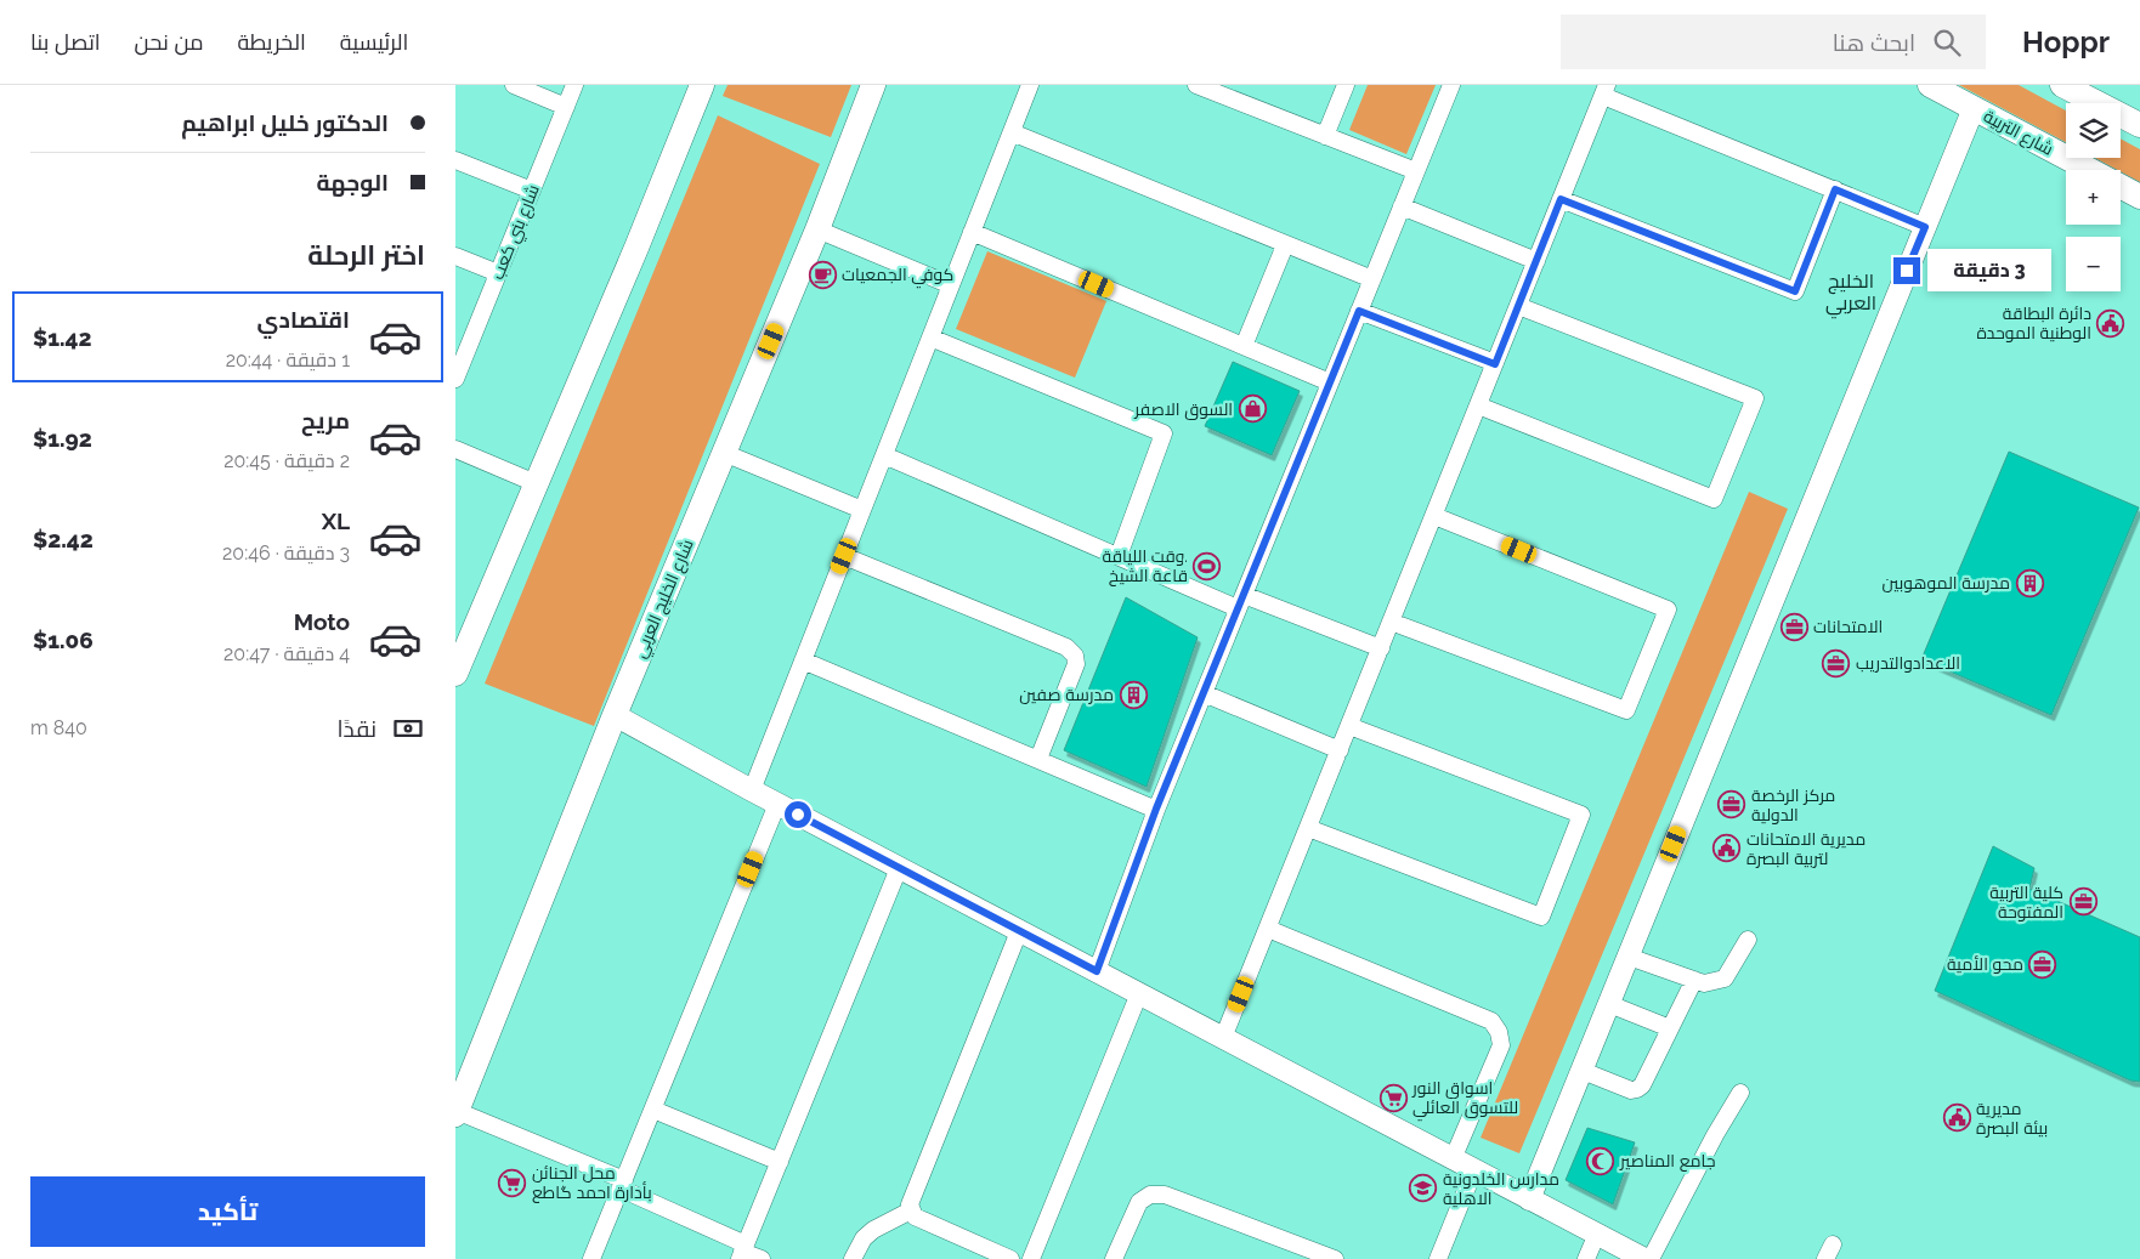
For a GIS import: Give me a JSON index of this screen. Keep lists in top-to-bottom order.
{
  "streets": {
    "main road": ["شارع التربية", "شارع الخليج العربي"],
    "street": ["شارع بني كعب"]
  },
  "districts": ["الخليج العربي"],
  "places": {
    "cafe": ["كوفي الجمعيات"],
    "public building": ["دائرة البطاقة الوطنية الموحدة", "مديرية الامتحانات لتربية البصرة", "مديرية بيئة البصرة"],
    "shop": ["السوق الاصفر"],
    "sports": ["وقت اللياقة. قاعة الشيخ"],
    "building": ["مدرسة الموهوبين", "مدرسة صفين"],
    "office": [
      "الامتحانات",
      "الاعدادوالتدريب",
      "مركز الرخصة الدولية",
      "كلية التربية المفتوحة",
      "محو الأمية"
    ],
    "supermarket": ["اسواق النور للتسوق العائلي", "محل الجنائن بأدارة احمد گاطع"],
    "mosque": ["جامع المناصير"],
    "school or university": ["مدارس الخلدونية الاهلية"]
  },
  "page": {
    "header": "Hoppr",
    "search": "ابحث هنا",
    "nav": [
      "الرئيسية",
      "الخريطة",
      "من نحن",
      "اتصل بنا"
    ],
    "banner": ["الدكتور خليل ابراهيم", "الوجهة"],
    "map_buttons": ["+", "−"],
    "heading": "اختر الرحلة",
    "bubble": "3 دقيقة",
    "list": [
      {
        "name": "اقتصادي",
        "note": "1 دقيقة · 20:44",
        "value": "$1.42"
      },
      {
        "name": "مريح",
        "note": "2 دقيقة · 20:45",
        "value": "$1.92"
      },
      {
        "name": "XL",
        "note": "3 دقيقة · 20:46",
        "value": "$2.42"
      },
      {
        "name": "Moto",
        "note": "4 دقيقة · 20:47",
        "value": "$1.06"
      }
    ],
    "pay": ["نقدًا", "840 m"],
    "buttons": "تأكيد"
  }
}
